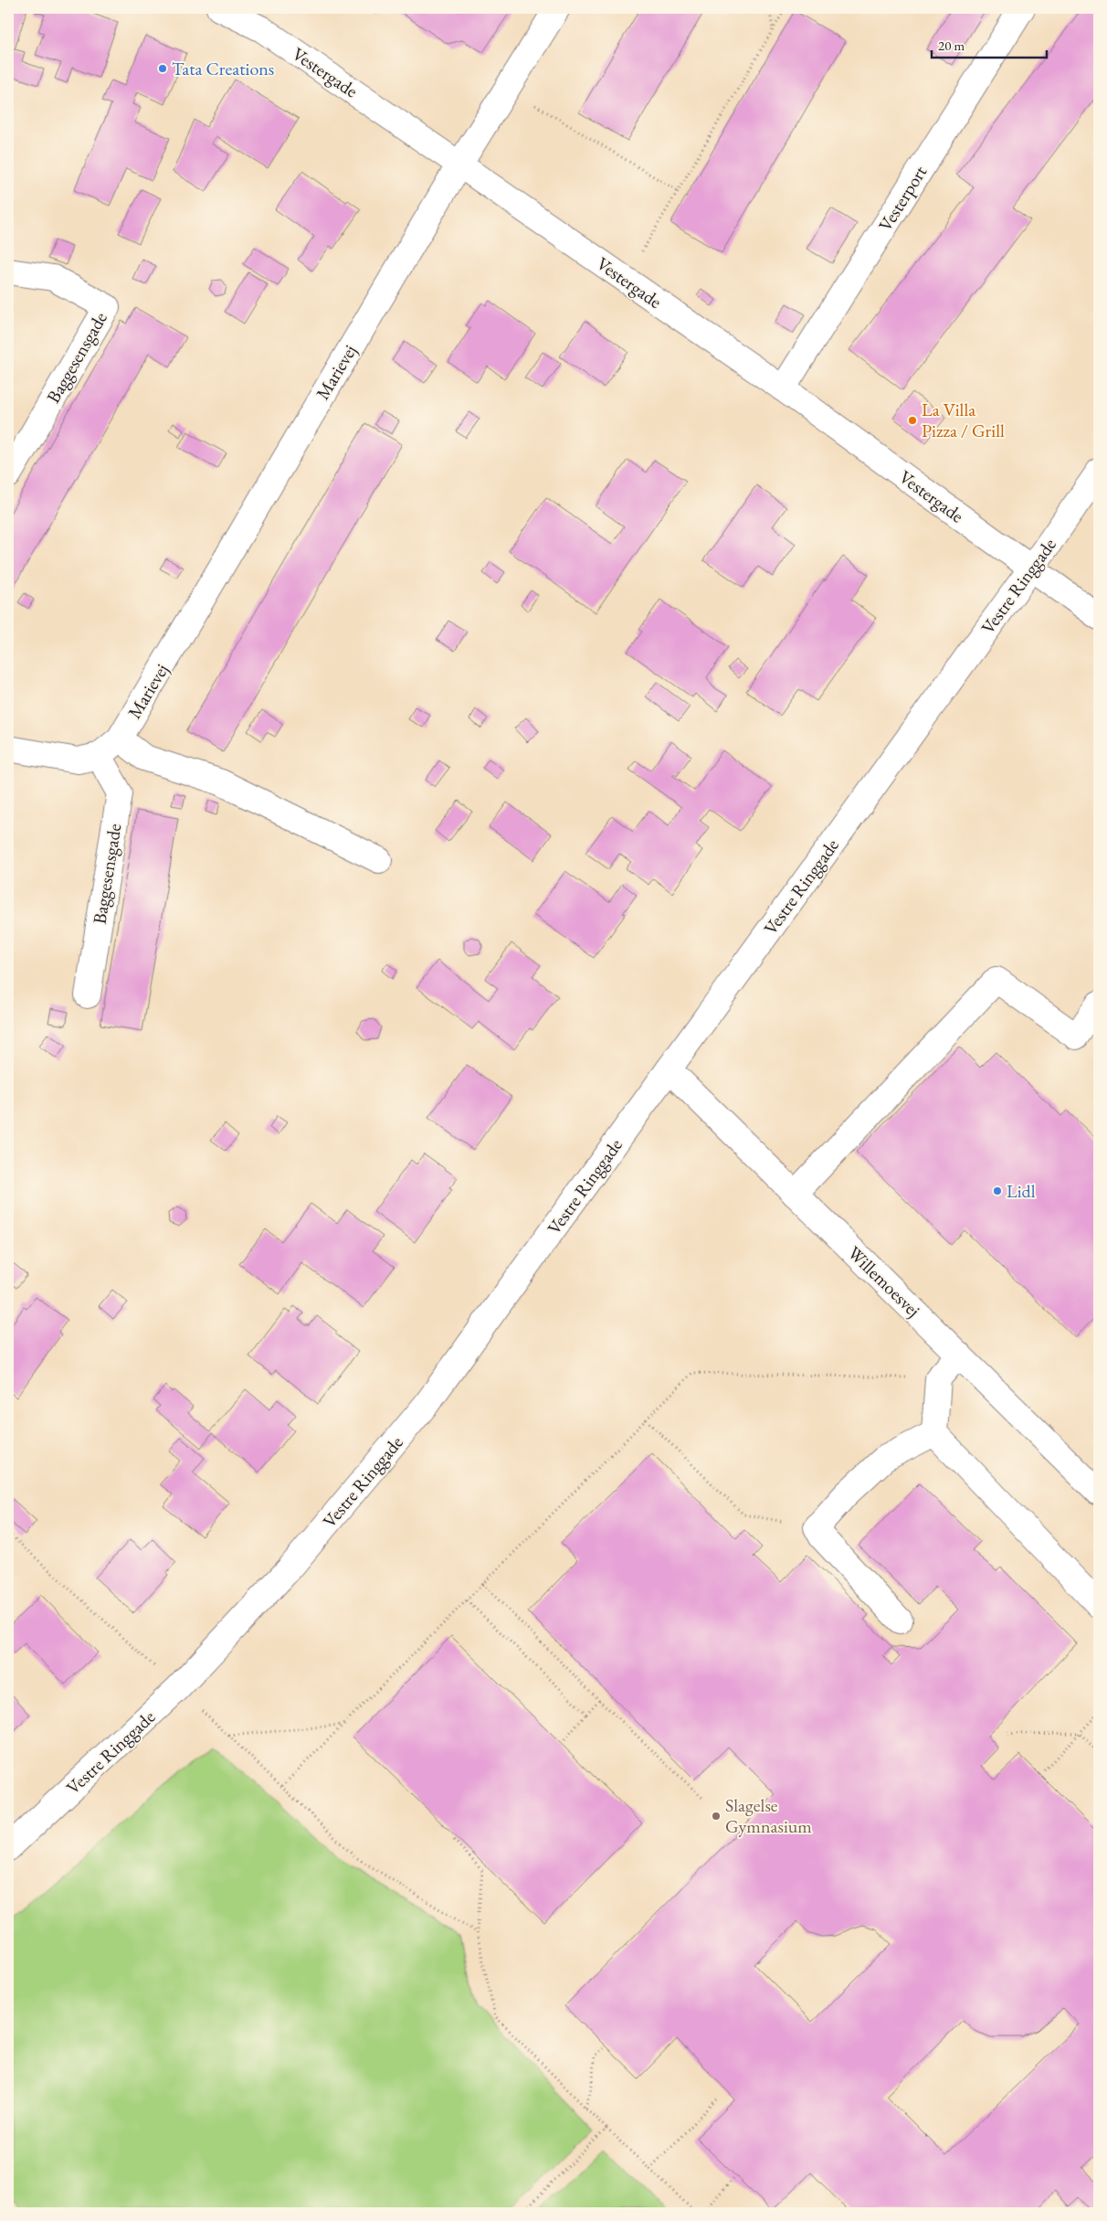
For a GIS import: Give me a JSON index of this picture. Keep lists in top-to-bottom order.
{
  "streets": {
    "street": [
      "Vestergade",
      "Vesterport",
      "Baggesensgade",
      "Marievej",
      "Vestre Ringgade",
      "Willemoesvej"
    ]
  },
  "crossings": [
    ["Vestergade", "Vesterport"],
    ["Vestergade", "Marievej"],
    ["Vestergade", "Vestre Ringgade"],
    ["Vestre Ringgade", "Willemoesvej"]
  ],
  "places": [
    "Tata Creations",
    "La Villa Pizza / Grill",
    "Lidl",
    "Slagelse Gymnasium"
  ],
  "scale_bar": "20 m"
}
